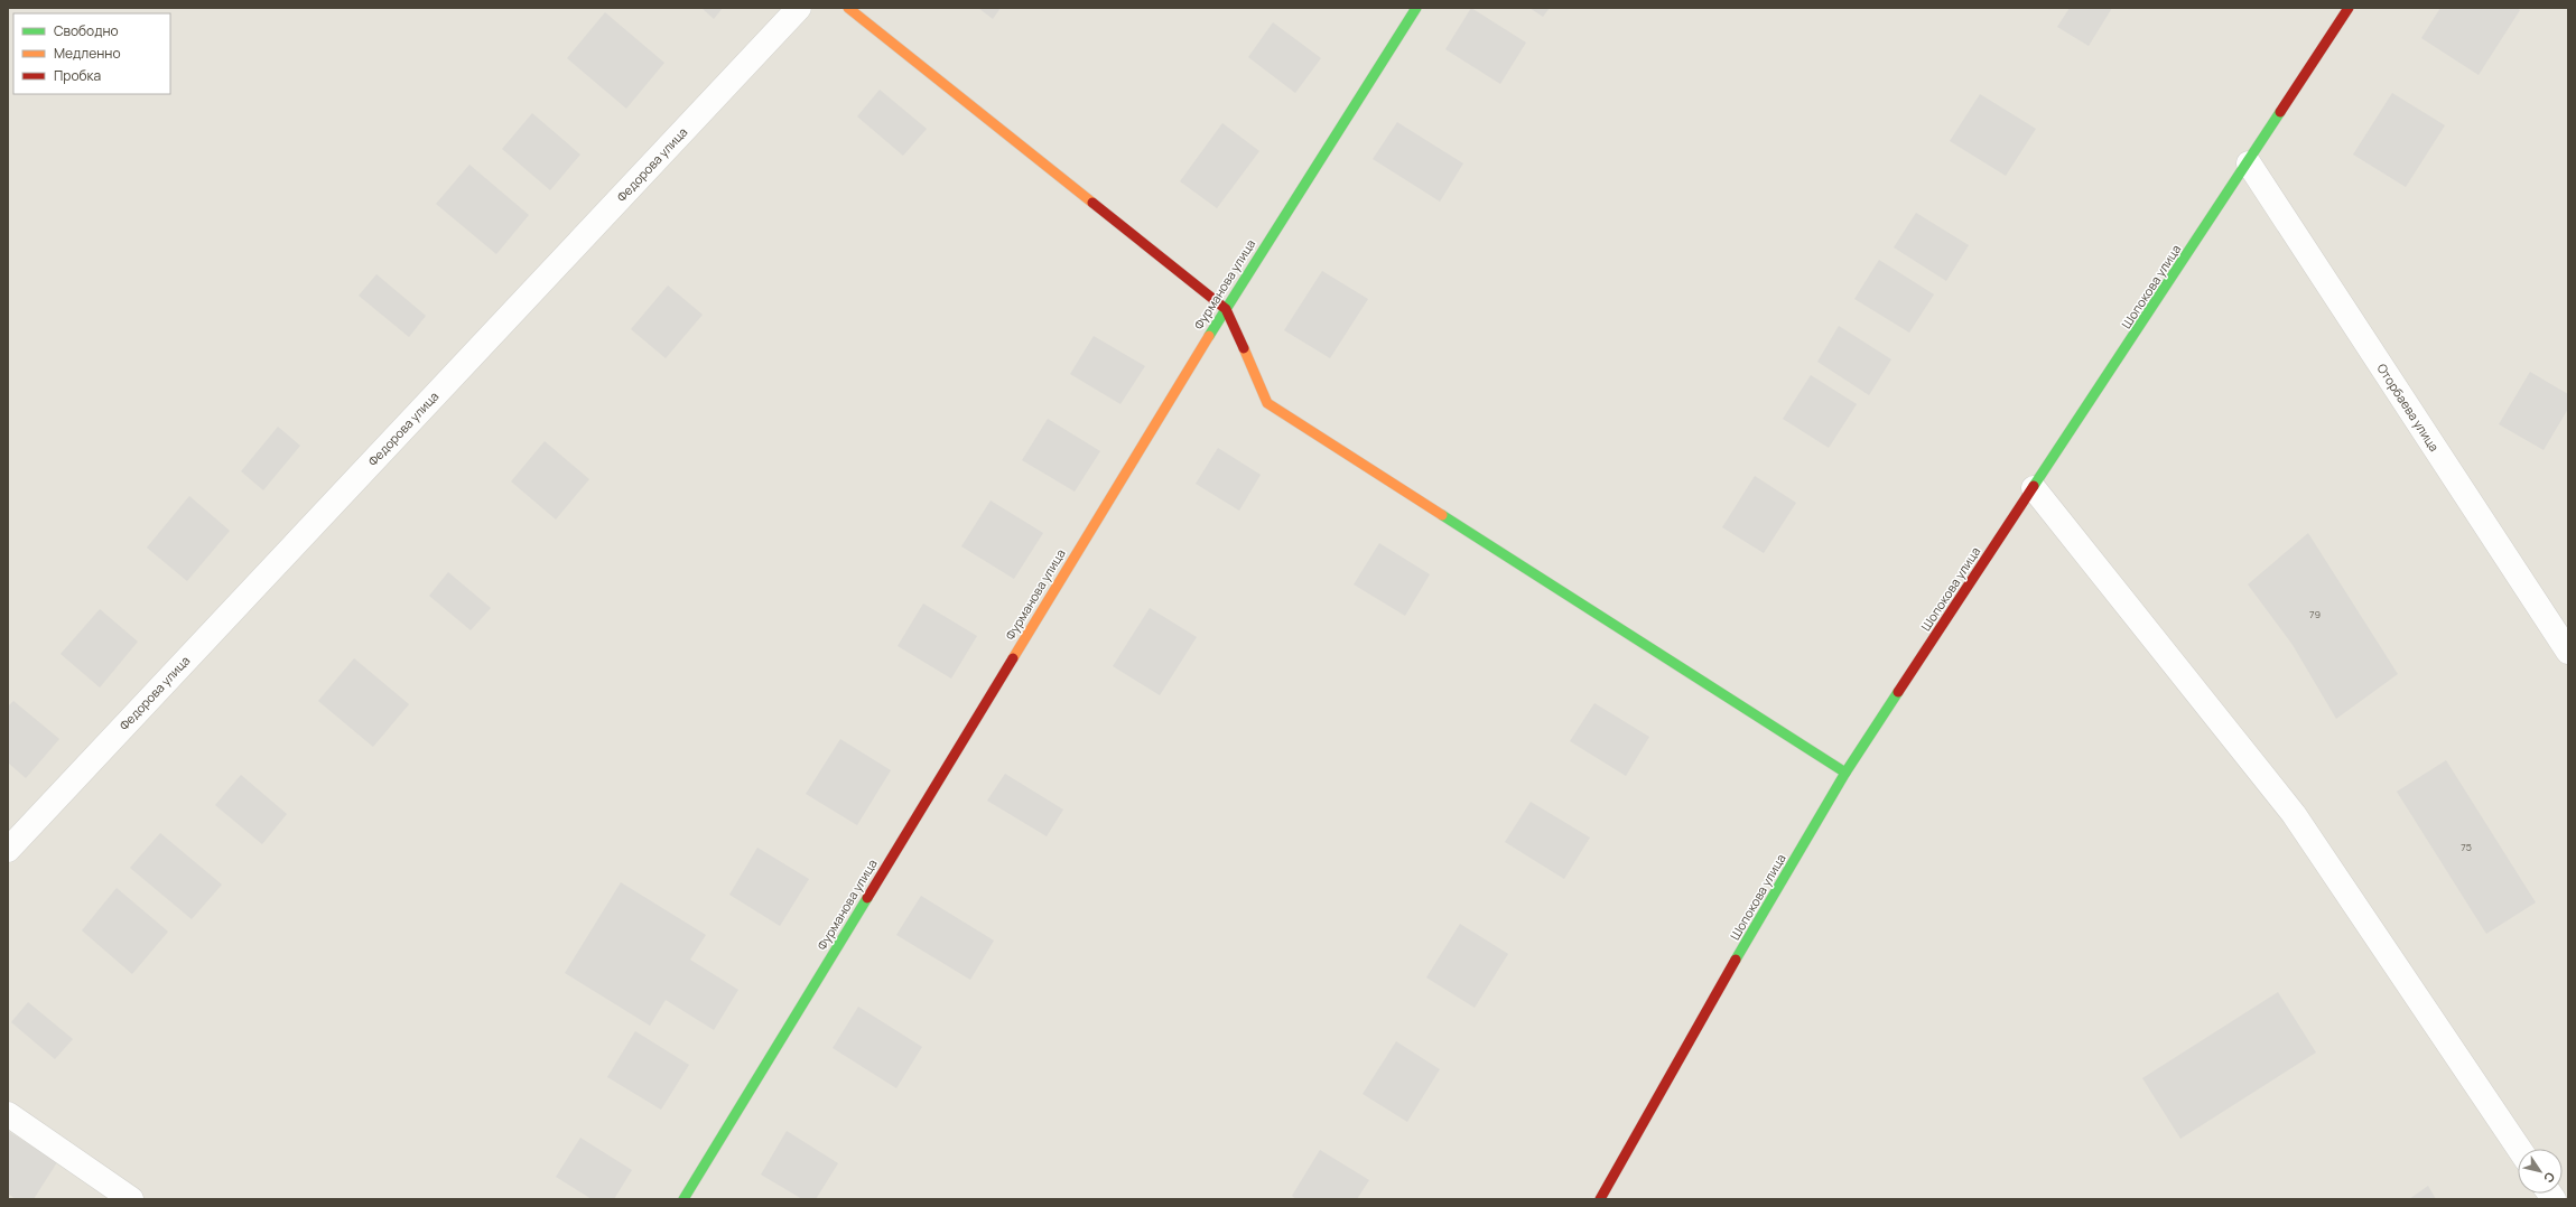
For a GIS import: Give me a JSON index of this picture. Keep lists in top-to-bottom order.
{
  "streets": {
    "street": [
      "Федорова улица",
      "Фурманова улица",
      "Шопокова улица",
      "Оторбаева улица"
    ]
  },
  "crossings": [
    ["Шопокова улица", "Оторбаева улица"]
  ],
  "house_numbers": ["79", "75"],
  "legend": ["Свободно", "Медленно", "Пробка"],
  "north": "bottom right"
}
